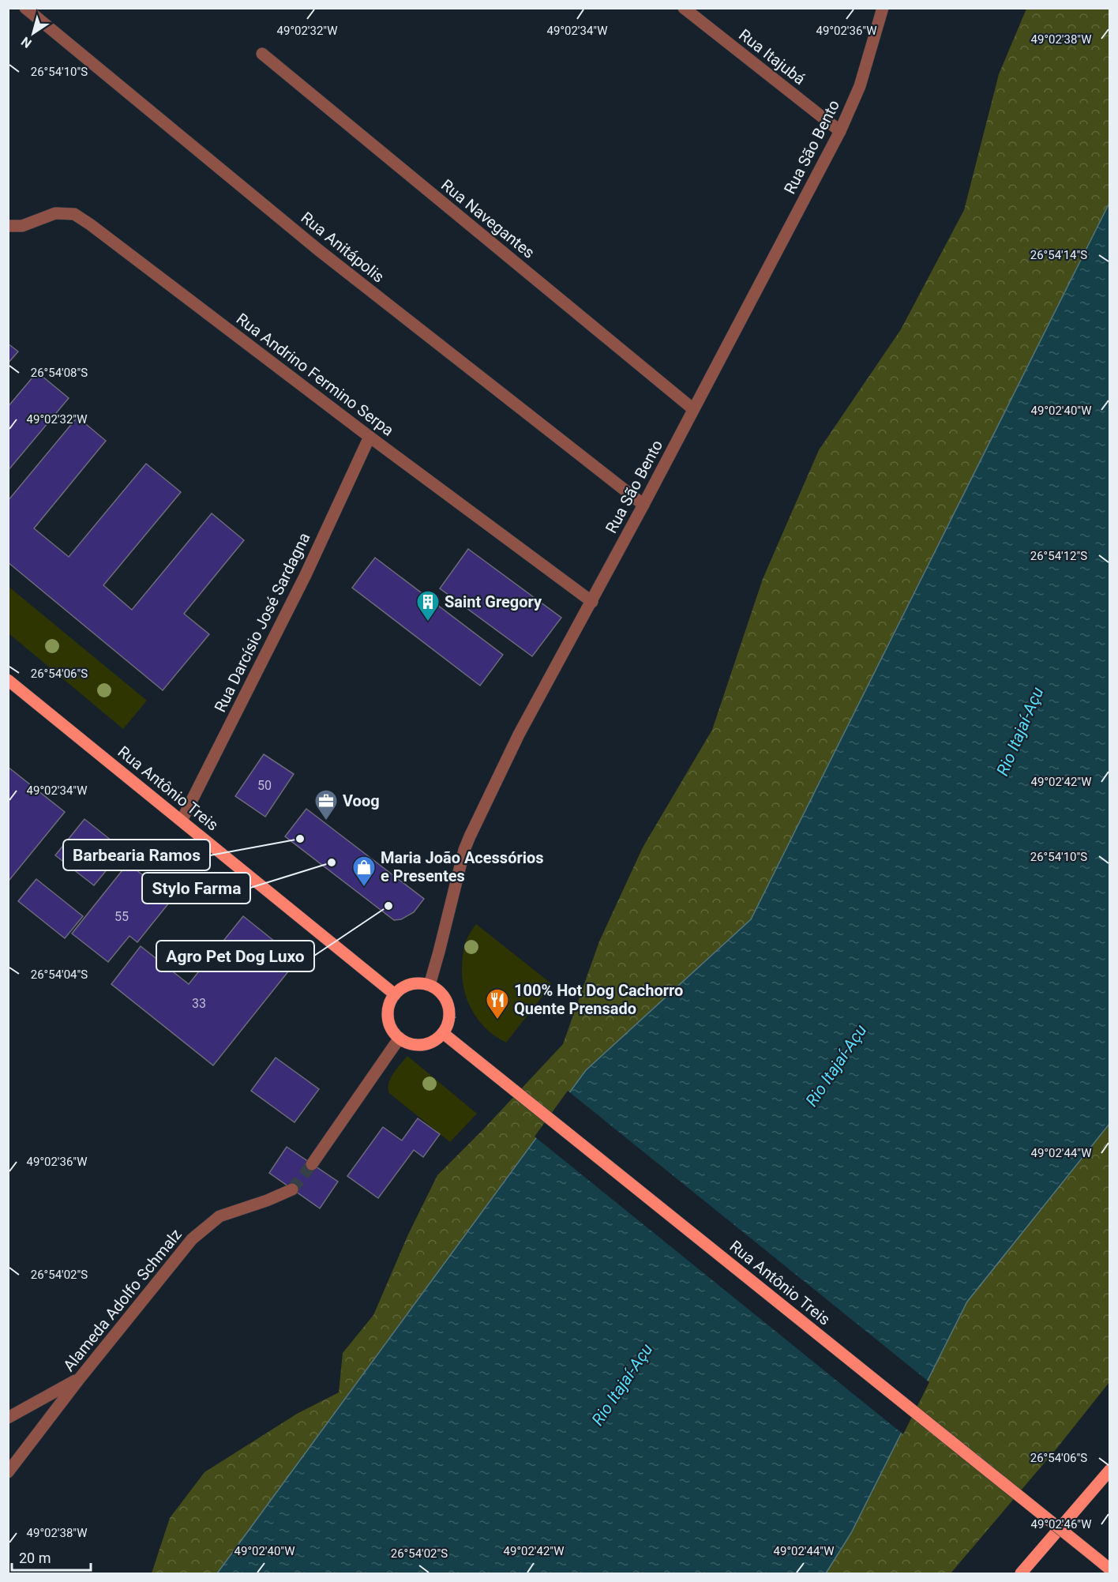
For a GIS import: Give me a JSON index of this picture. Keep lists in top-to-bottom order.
{
  "streets": {
    "main road": ["Rua Antônio Treis"],
    "street": [
      "Rua Itajubá",
      "Rua São Bento",
      "Rua Navegantes",
      "Rua Anitápolis",
      "Rua Andrino Fermino Serpa",
      "Rua Darcísio José Sardagna",
      "Alameda Adolfo Schmalz"
    ]
  },
  "crossings": [
    ["Rua Itajubá", "Rua São Bento"],
    ["Rua São Bento", "Rua Navegantes"],
    ["Rua São Bento", "Rua Anitápolis"],
    ["Rua São Bento", "Rua Andrino Fermino Serpa"],
    ["Rua São Bento", "Rua Antônio Treis"],
    ["Rua Andrino Fermino Serpa", "Rua Darcísio José Sardagna"],
    ["Rua Darcísio José Sardagna", "Rua Antônio Treis"]
  ],
  "water": ["Rio Itajaí-Açu"],
  "places": {
    "building": ["Saint Gregory"],
    "office": ["Voog"],
    "other": ["Barbearia Ramos", "Stylo Farma", "Agro Pet Dog Luxo"],
    "shop": ["Maria João Acessórios e Presentes"],
    "restaurant": ["100% Hot Dog Cachorro Quente Prensado"]
  },
  "house_numbers": ["50", "55", "33"],
  "scale_bar": "20 m",
  "north": "bottom left",
  "coordinates": [
    "49°02'32\"W",
    "49°02'34\"W",
    "49°02'36\"W",
    "49°02'38\"W",
    "26°54'10\"S",
    "26°54'14\"S",
    "26°54'08\"S",
    "49°02'40\"W",
    "26°54'12\"S",
    "26°54'06\"S",
    "49°02'42\"W",
    "26°54'04\"S",
    "49°02'44\"W",
    "26°54'02\"S",
    "49°02'46\"W"
  ]
}
